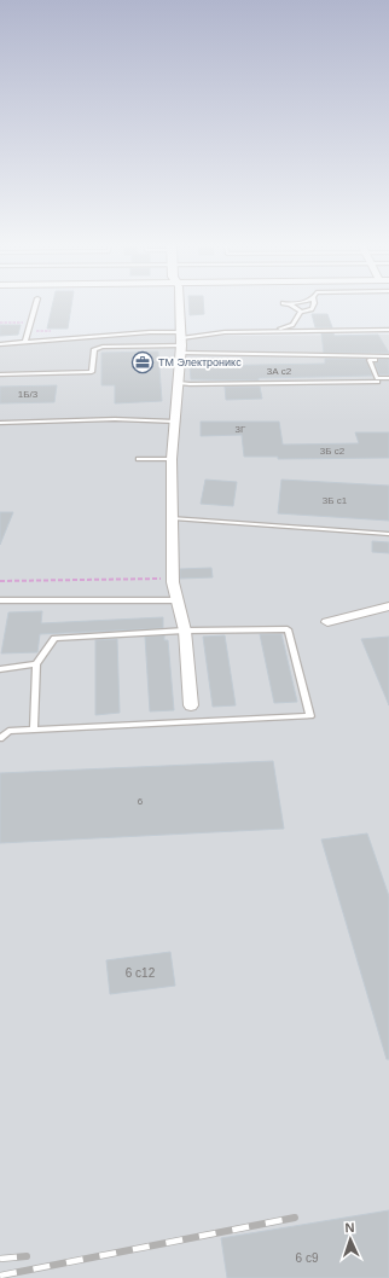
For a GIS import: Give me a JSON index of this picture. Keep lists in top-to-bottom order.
{
  "places": {
    "office": ["ТМ Электроникс"]
  },
  "house_numbers": [
    "3А с2",
    "1Б/3",
    "3Г",
    "3Б с2",
    "3Б с1",
    "6",
    "6 с12",
    "6 с9"
  ],
  "north": "top"
}
